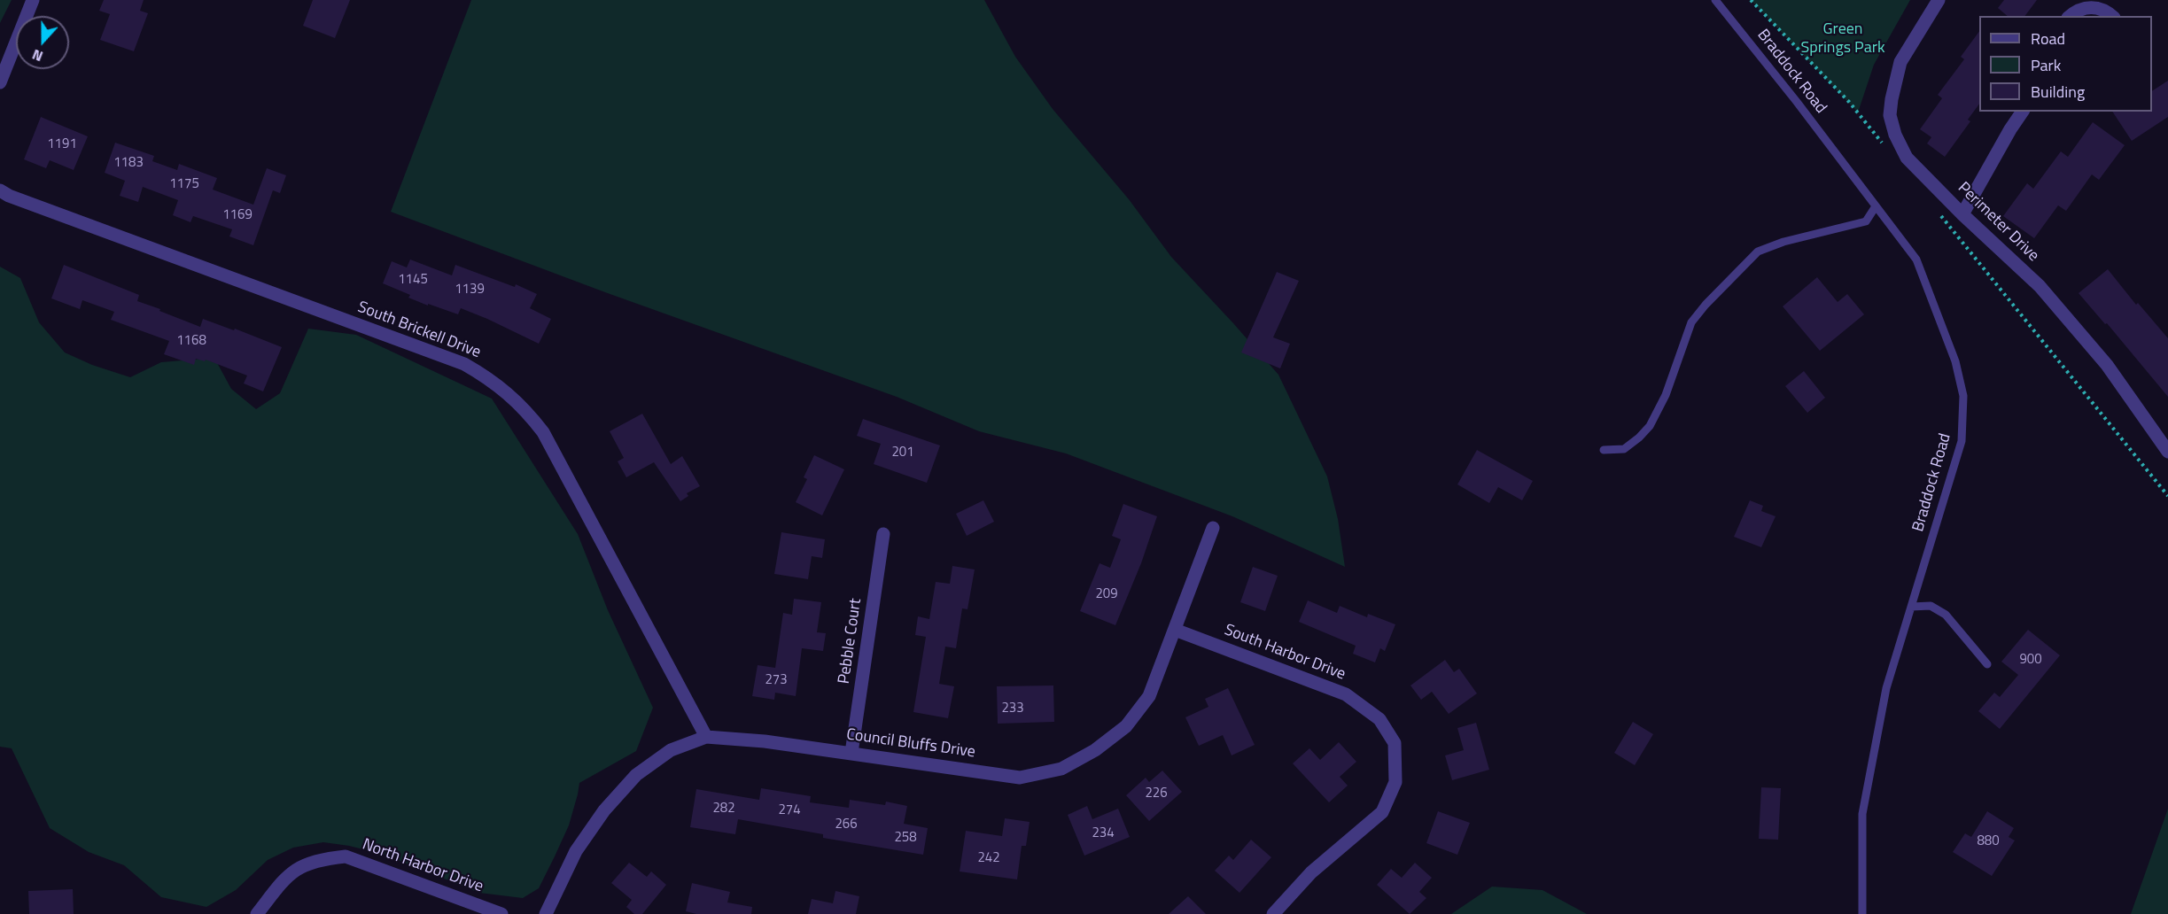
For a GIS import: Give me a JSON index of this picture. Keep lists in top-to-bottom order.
{
  "streets": {
    "street": [
      "Perimeter Drive",
      "South Brickell Drive",
      "Pebble Court",
      "South Harbor Drive",
      "Council Bluffs Drive",
      "North Harbor Drive"
    ],
    "lane": ["Braddock Road"]
  },
  "crossings": [
    ["South Brickell Drive", "Council Bluffs Drive"],
    ["Pebble Court", "Council Bluffs Drive"],
    ["South Harbor Drive", "Council Bluffs Drive"]
  ],
  "parks": ["Green Springs Park"],
  "house_numbers": [
    "1191",
    "1183",
    "1175",
    "1169",
    "1145",
    "1139",
    "1168",
    "201",
    "209",
    "900",
    "273",
    "233",
    "226",
    "282",
    "274",
    "266",
    "234",
    "258",
    "880",
    "242"
  ],
  "legend": ["Road", "Park", "Building"],
  "north": "bottom"
}
